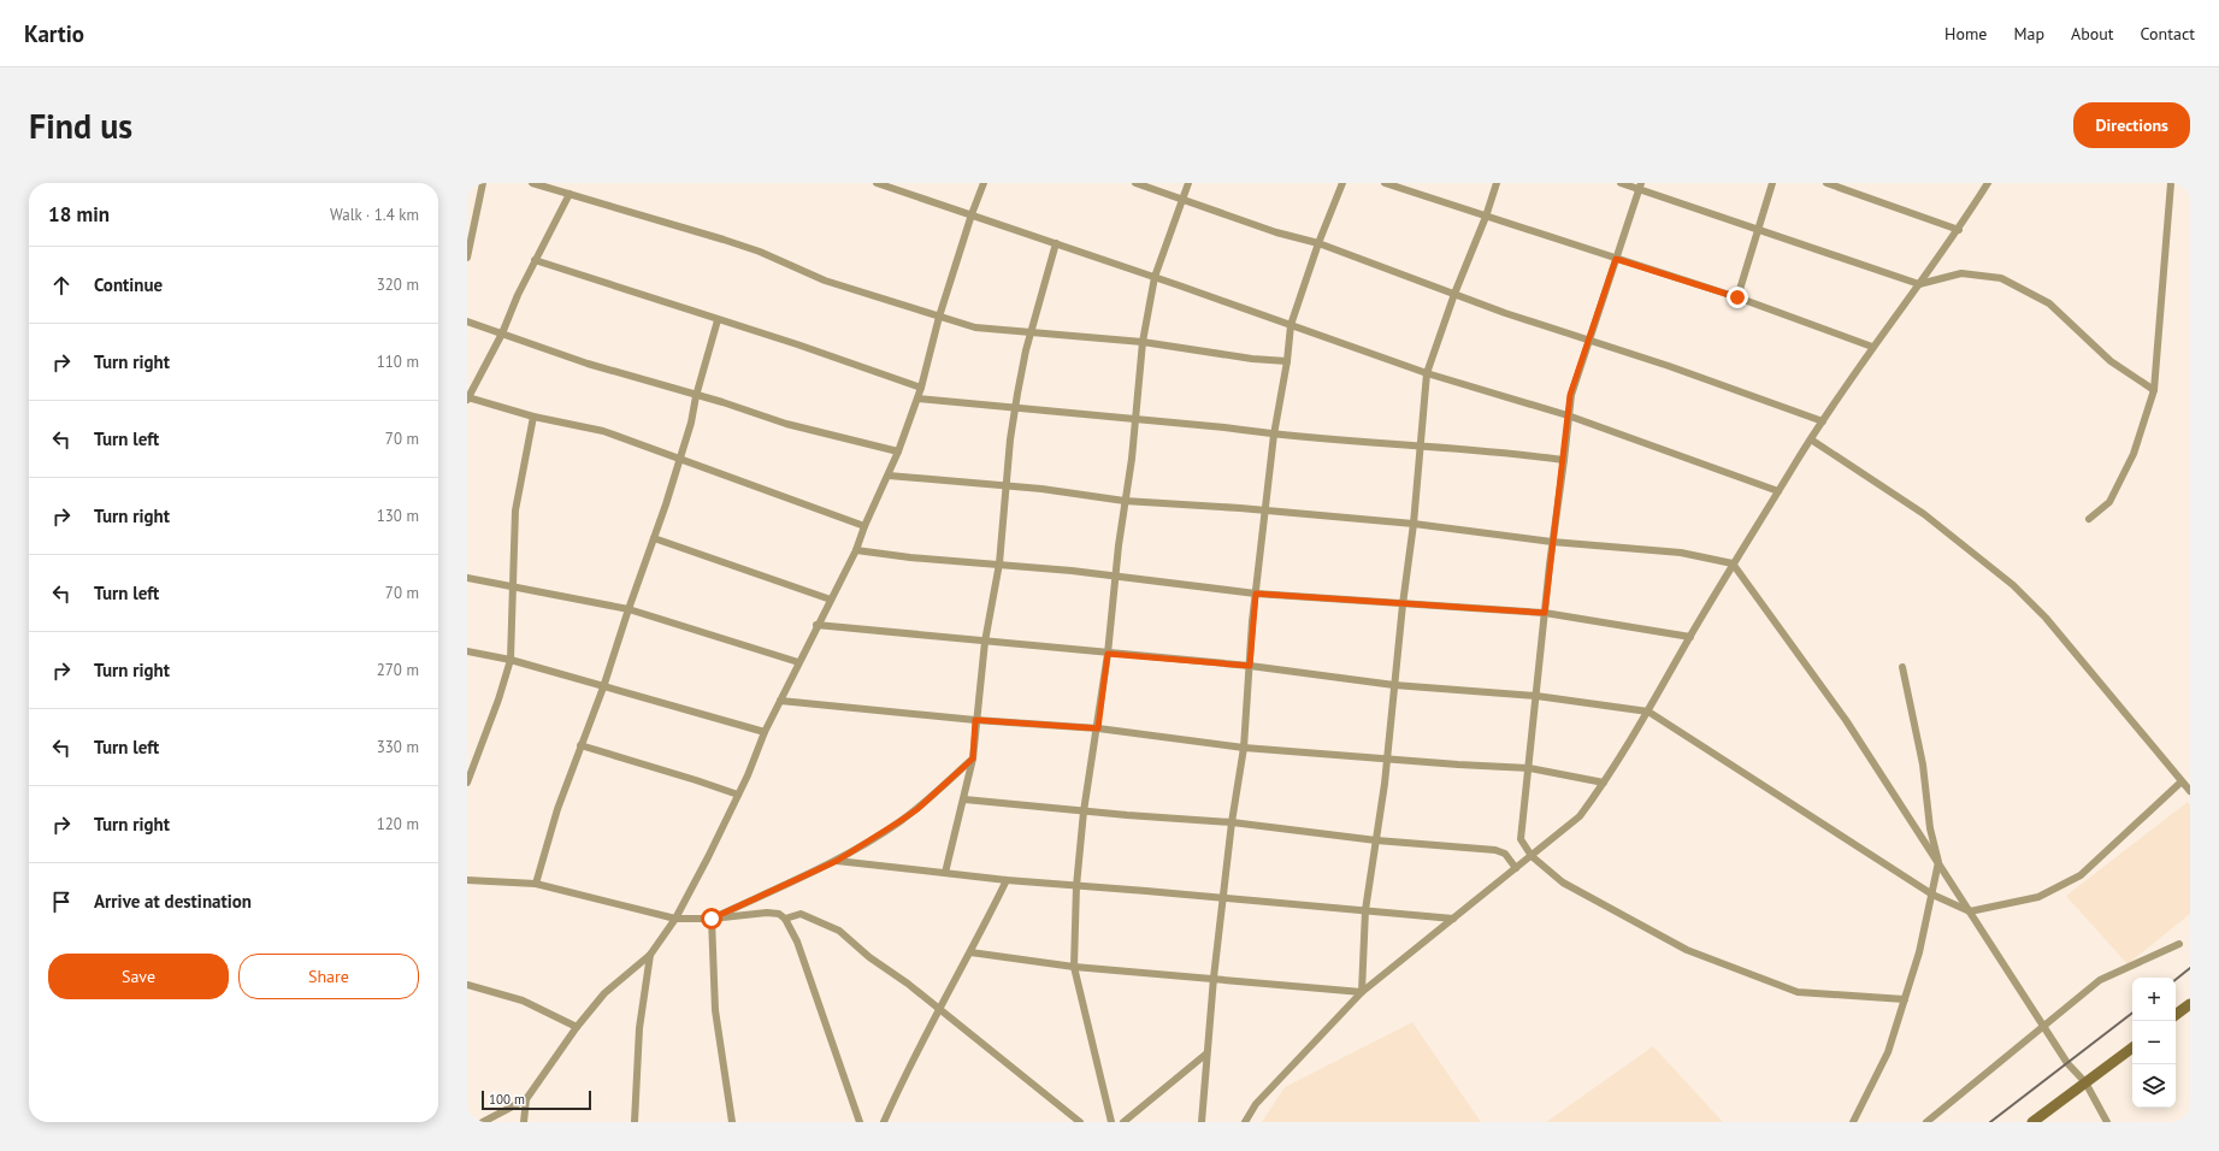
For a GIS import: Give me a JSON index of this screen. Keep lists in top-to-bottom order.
{
  "scale_bar": "100 m",
  "page": {
    "header": "Kartio",
    "nav": [
      "Home",
      "Map",
      "About",
      "Contact"
    ],
    "buttons": [
      "Directions",
      ["Save", "Share"]
    ],
    "title": "Find us",
    "heading": ["18 min", "Walk · 1.4 km"],
    "list": [
      ["Continue", "320 m"],
      ["Turn right", "110 m"],
      ["Turn left", "70 m"],
      ["Turn right", "130 m"],
      ["Turn left", "70 m"],
      ["Turn right", "270 m"],
      ["Turn left", "330 m"],
      ["Turn right", "120 m"],
      "Arrive at destination"
    ],
    "map_buttons": ["+", "−"],
    "scale": "100 m"
  }
}
